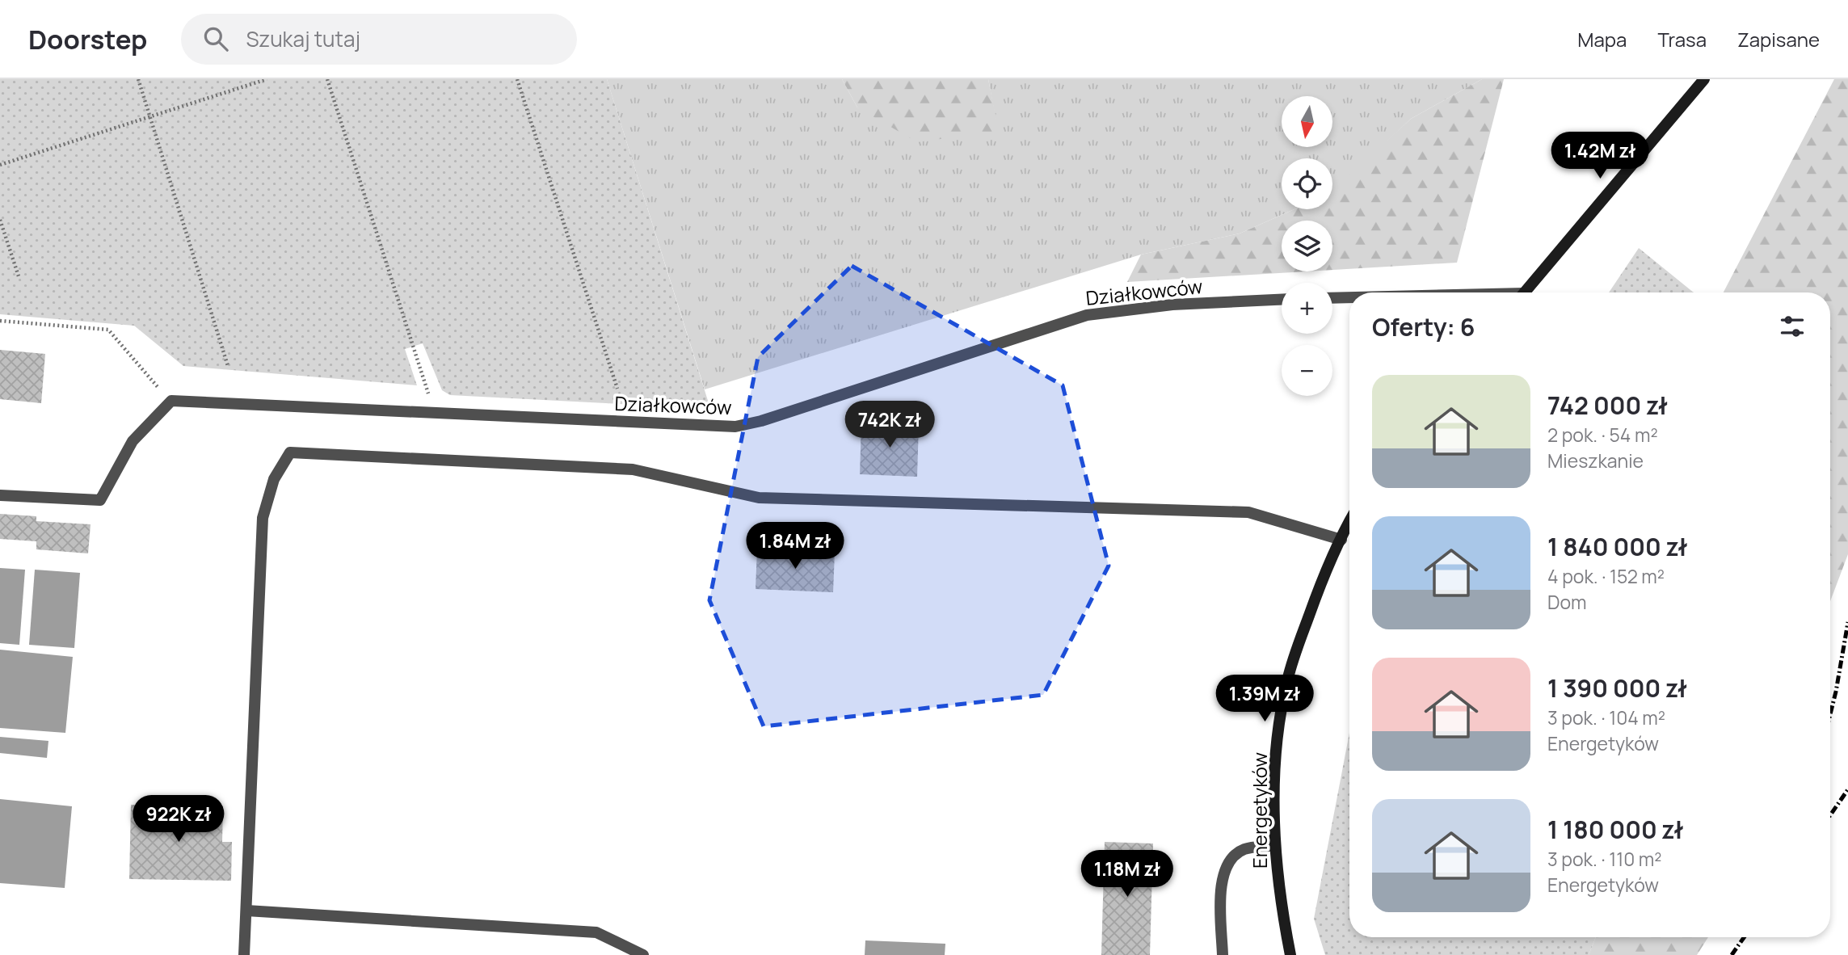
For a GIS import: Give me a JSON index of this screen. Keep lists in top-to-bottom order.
{
  "streets": {
    "street": ["Energetyków"],
    "lane": ["Działkowców"]
  },
  "north": "bottom",
  "page": {
    "header": "Doorstep",
    "search": "Szukaj tutaj",
    "nav": ["Mapa", "Trasa", "Zapisane"],
    "map_buttons": ["+", "−"],
    "price": [
      "1.42M zł",
      "742K zł",
      "1.84M zł",
      "1.39M zł",
      "922K zł",
      "1.18M zł"
    ],
    "heading": "Oferty: 6",
    "list": [
      {
        "name": "742 000 zł",
        "note": "2 pok. · 54 m² · Mieszkanie"
      },
      {
        "name": "1 840 000 zł",
        "note": "4 pok. · 152 m² · Dom"
      },
      {
        "name": "1 390 000 zł",
        "note": "3 pok. · 104 m² · Energetyków"
      },
      {
        "name": "1 180 000 zł",
        "note": "3 pok. · 110 m² · Energetyków"
      }
    ]
  }
}
